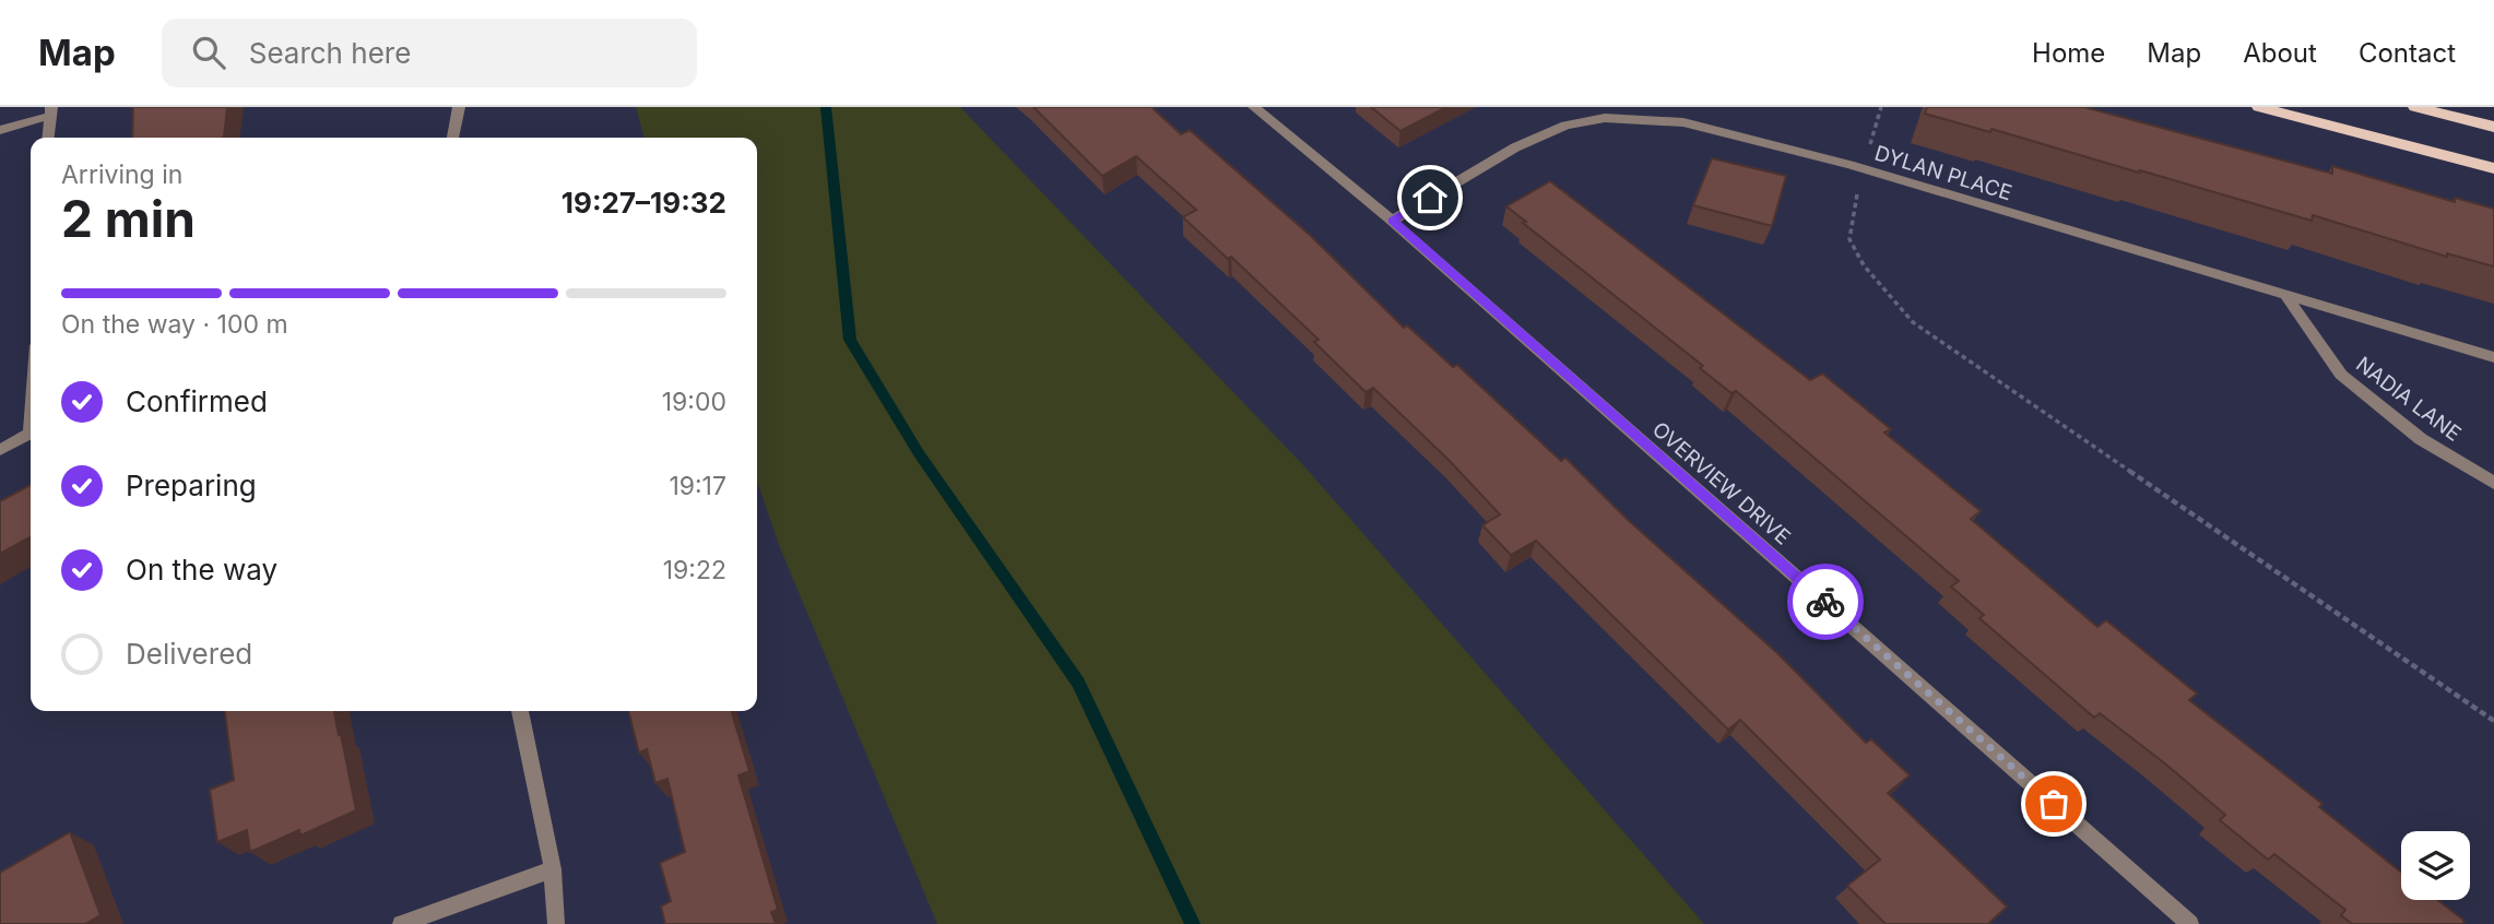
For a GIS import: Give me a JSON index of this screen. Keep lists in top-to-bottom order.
{
  "streets": {
    "street": ["DYLAN PLACE", "NADIA LANE", "OVERVIEW DRIVE"]
  },
  "crossings": [
    ["DYLAN PLACE", "NADIA LANE"],
    ["DYLAN PLACE", "OVERVIEW DRIVE"]
  ],
  "page": {
    "header": "Map",
    "search": "Search here",
    "nav": [
      "Home",
      "Map",
      "About",
      "Contact"
    ],
    "heading": ["2 min", "Arriving in", "19:27–19:32"],
    "bar": "On the way · 100 m",
    "list": [
      ["Confirmed", "19:00"],
      ["Preparing", "19:17"],
      ["On the way", "19:22"],
      "Delivered"
    ]
  }
}
